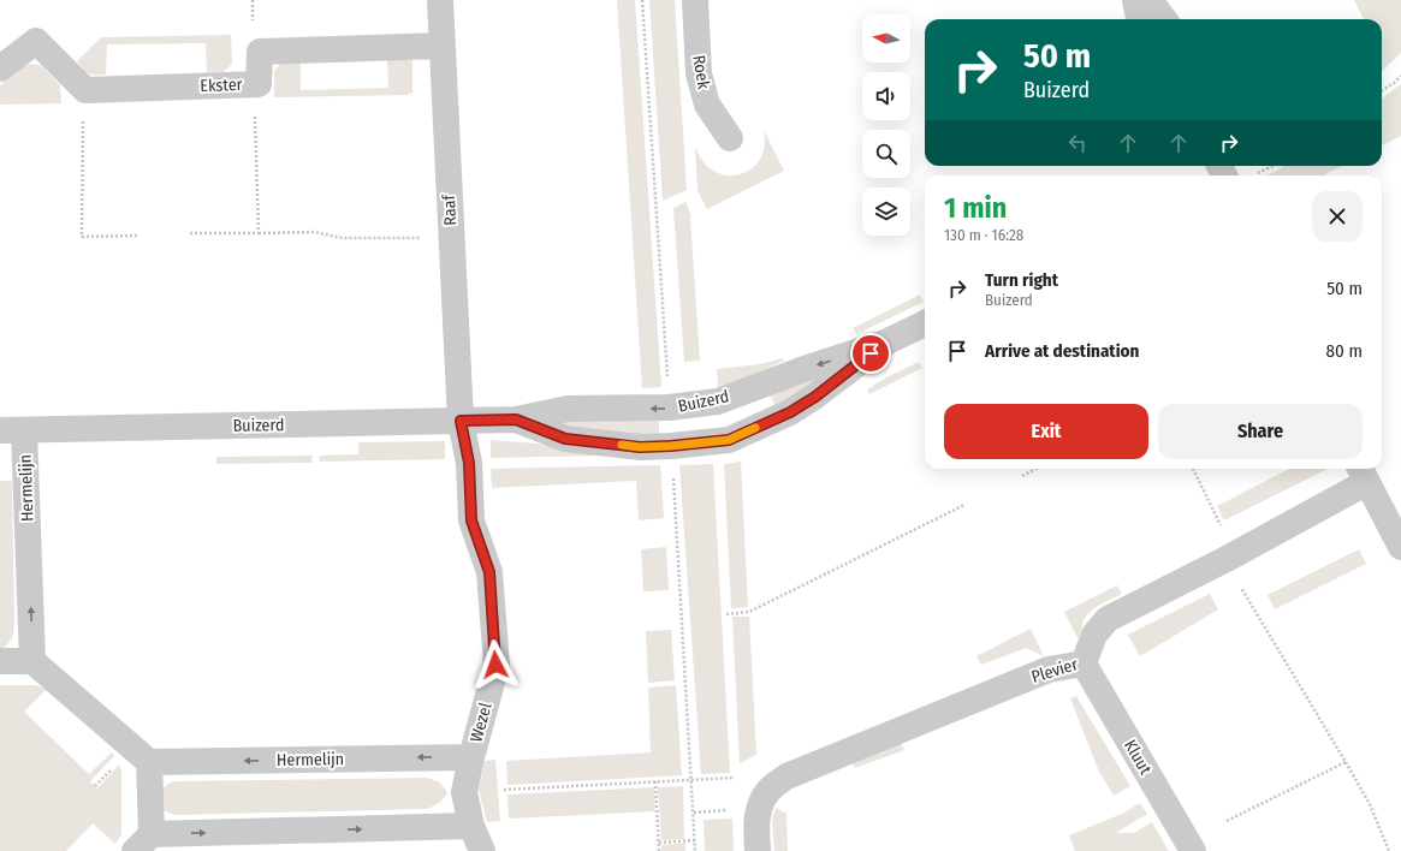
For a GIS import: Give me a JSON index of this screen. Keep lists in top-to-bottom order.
{
  "streets": {
    "street": [
      "Roek",
      "Ekster",
      "Raaf",
      "Buizerd",
      "Hermelijn",
      "Plevier",
      "Wezel",
      "Kluut"
    ]
  },
  "crossings": [
    ["Ekster", "Raaf"],
    ["Raaf", "Buizerd"],
    ["Raaf", "Wezel"],
    ["Buizerd", "Hermelijn"],
    ["Buizerd", "Wezel"],
    ["Hermelijn", "Wezel"],
    ["Plevier", "Kluut"]
  ],
  "north": "left",
  "page": {
    "turn": ["50 m", "Buizerd"],
    "heading": ["1 min", "130 m · 16:28"],
    "list": [
      {
        "name": "Turn right",
        "note": "Buizerd",
        "value": "50 m"
      },
      {
        "name": "Arrive at destination",
        "value": "80 m"
      }
    ],
    "buttons": ["Exit", "Share"]
  }
}
